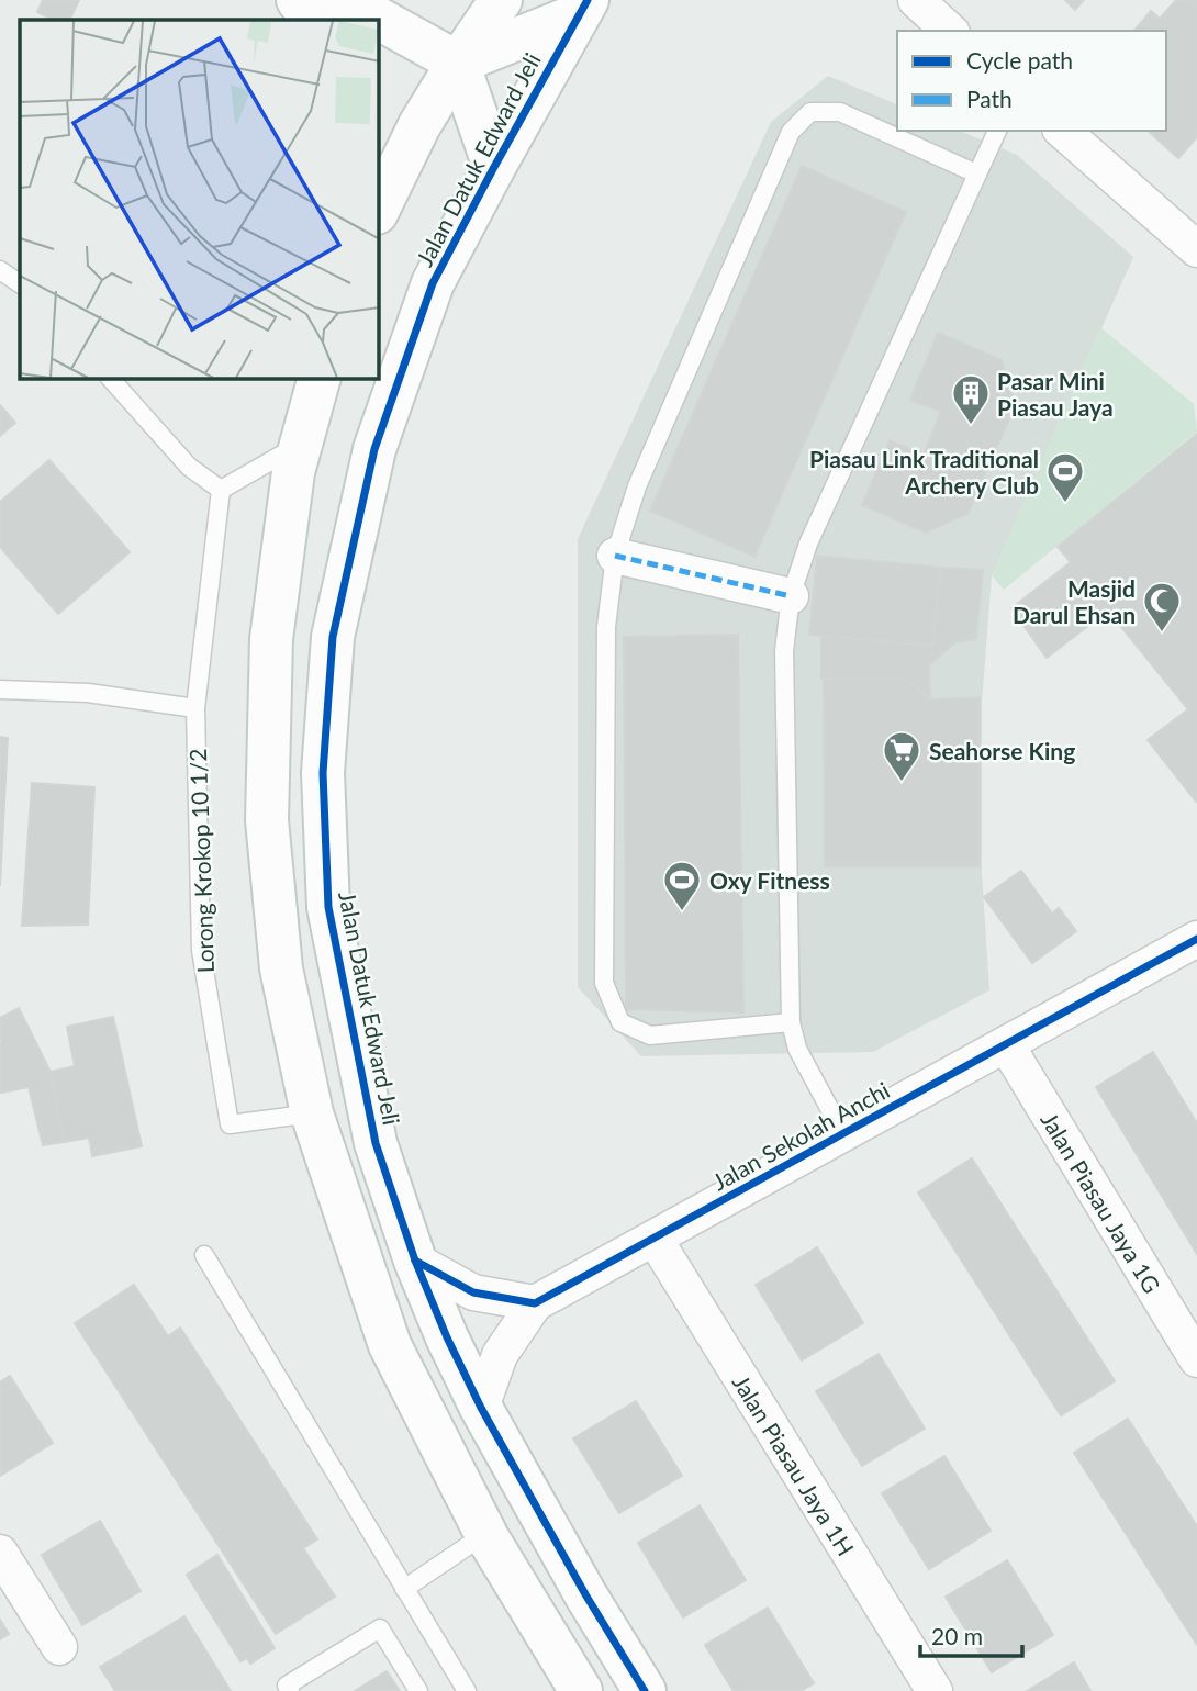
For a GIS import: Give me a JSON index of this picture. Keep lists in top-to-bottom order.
{
  "streets": {
    "street": [
      "Jalan Datuk Edward Jeli",
      "Jalan Sekolah Anchi",
      "Jalan Piasau Jaya 1G",
      "Jalan Piasau Jaya 1H"
    ],
    "lane": ["Lorong Krokop 10 1/2"]
  },
  "crossings": [
    ["Jalan Sekolah Anchi", "Jalan Piasau Jaya 1G"],
    ["Jalan Sekolah Anchi", "Jalan Piasau Jaya 1H"]
  ],
  "places": {
    "building": ["Pasar Mini Piasau Jaya"],
    "sports": ["Piasau Link Traditional Archery Club", "Oxy Fitness"],
    "mosque": ["Masjid Darul Ehsan"],
    "supermarket": ["Seahorse King"]
  },
  "legend": ["Cycle path", "Path"],
  "scale_bar": "20 m"
}
